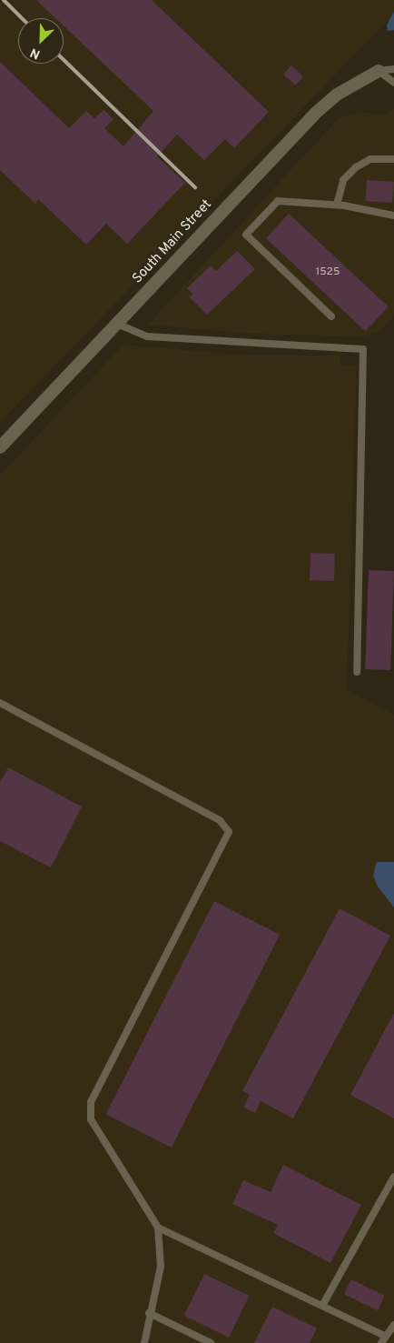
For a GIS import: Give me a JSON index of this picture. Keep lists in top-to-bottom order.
{
  "streets": {
    "street": ["South Main Street"]
  },
  "house_numbers": ["1525"],
  "north": "bottom left"
}
